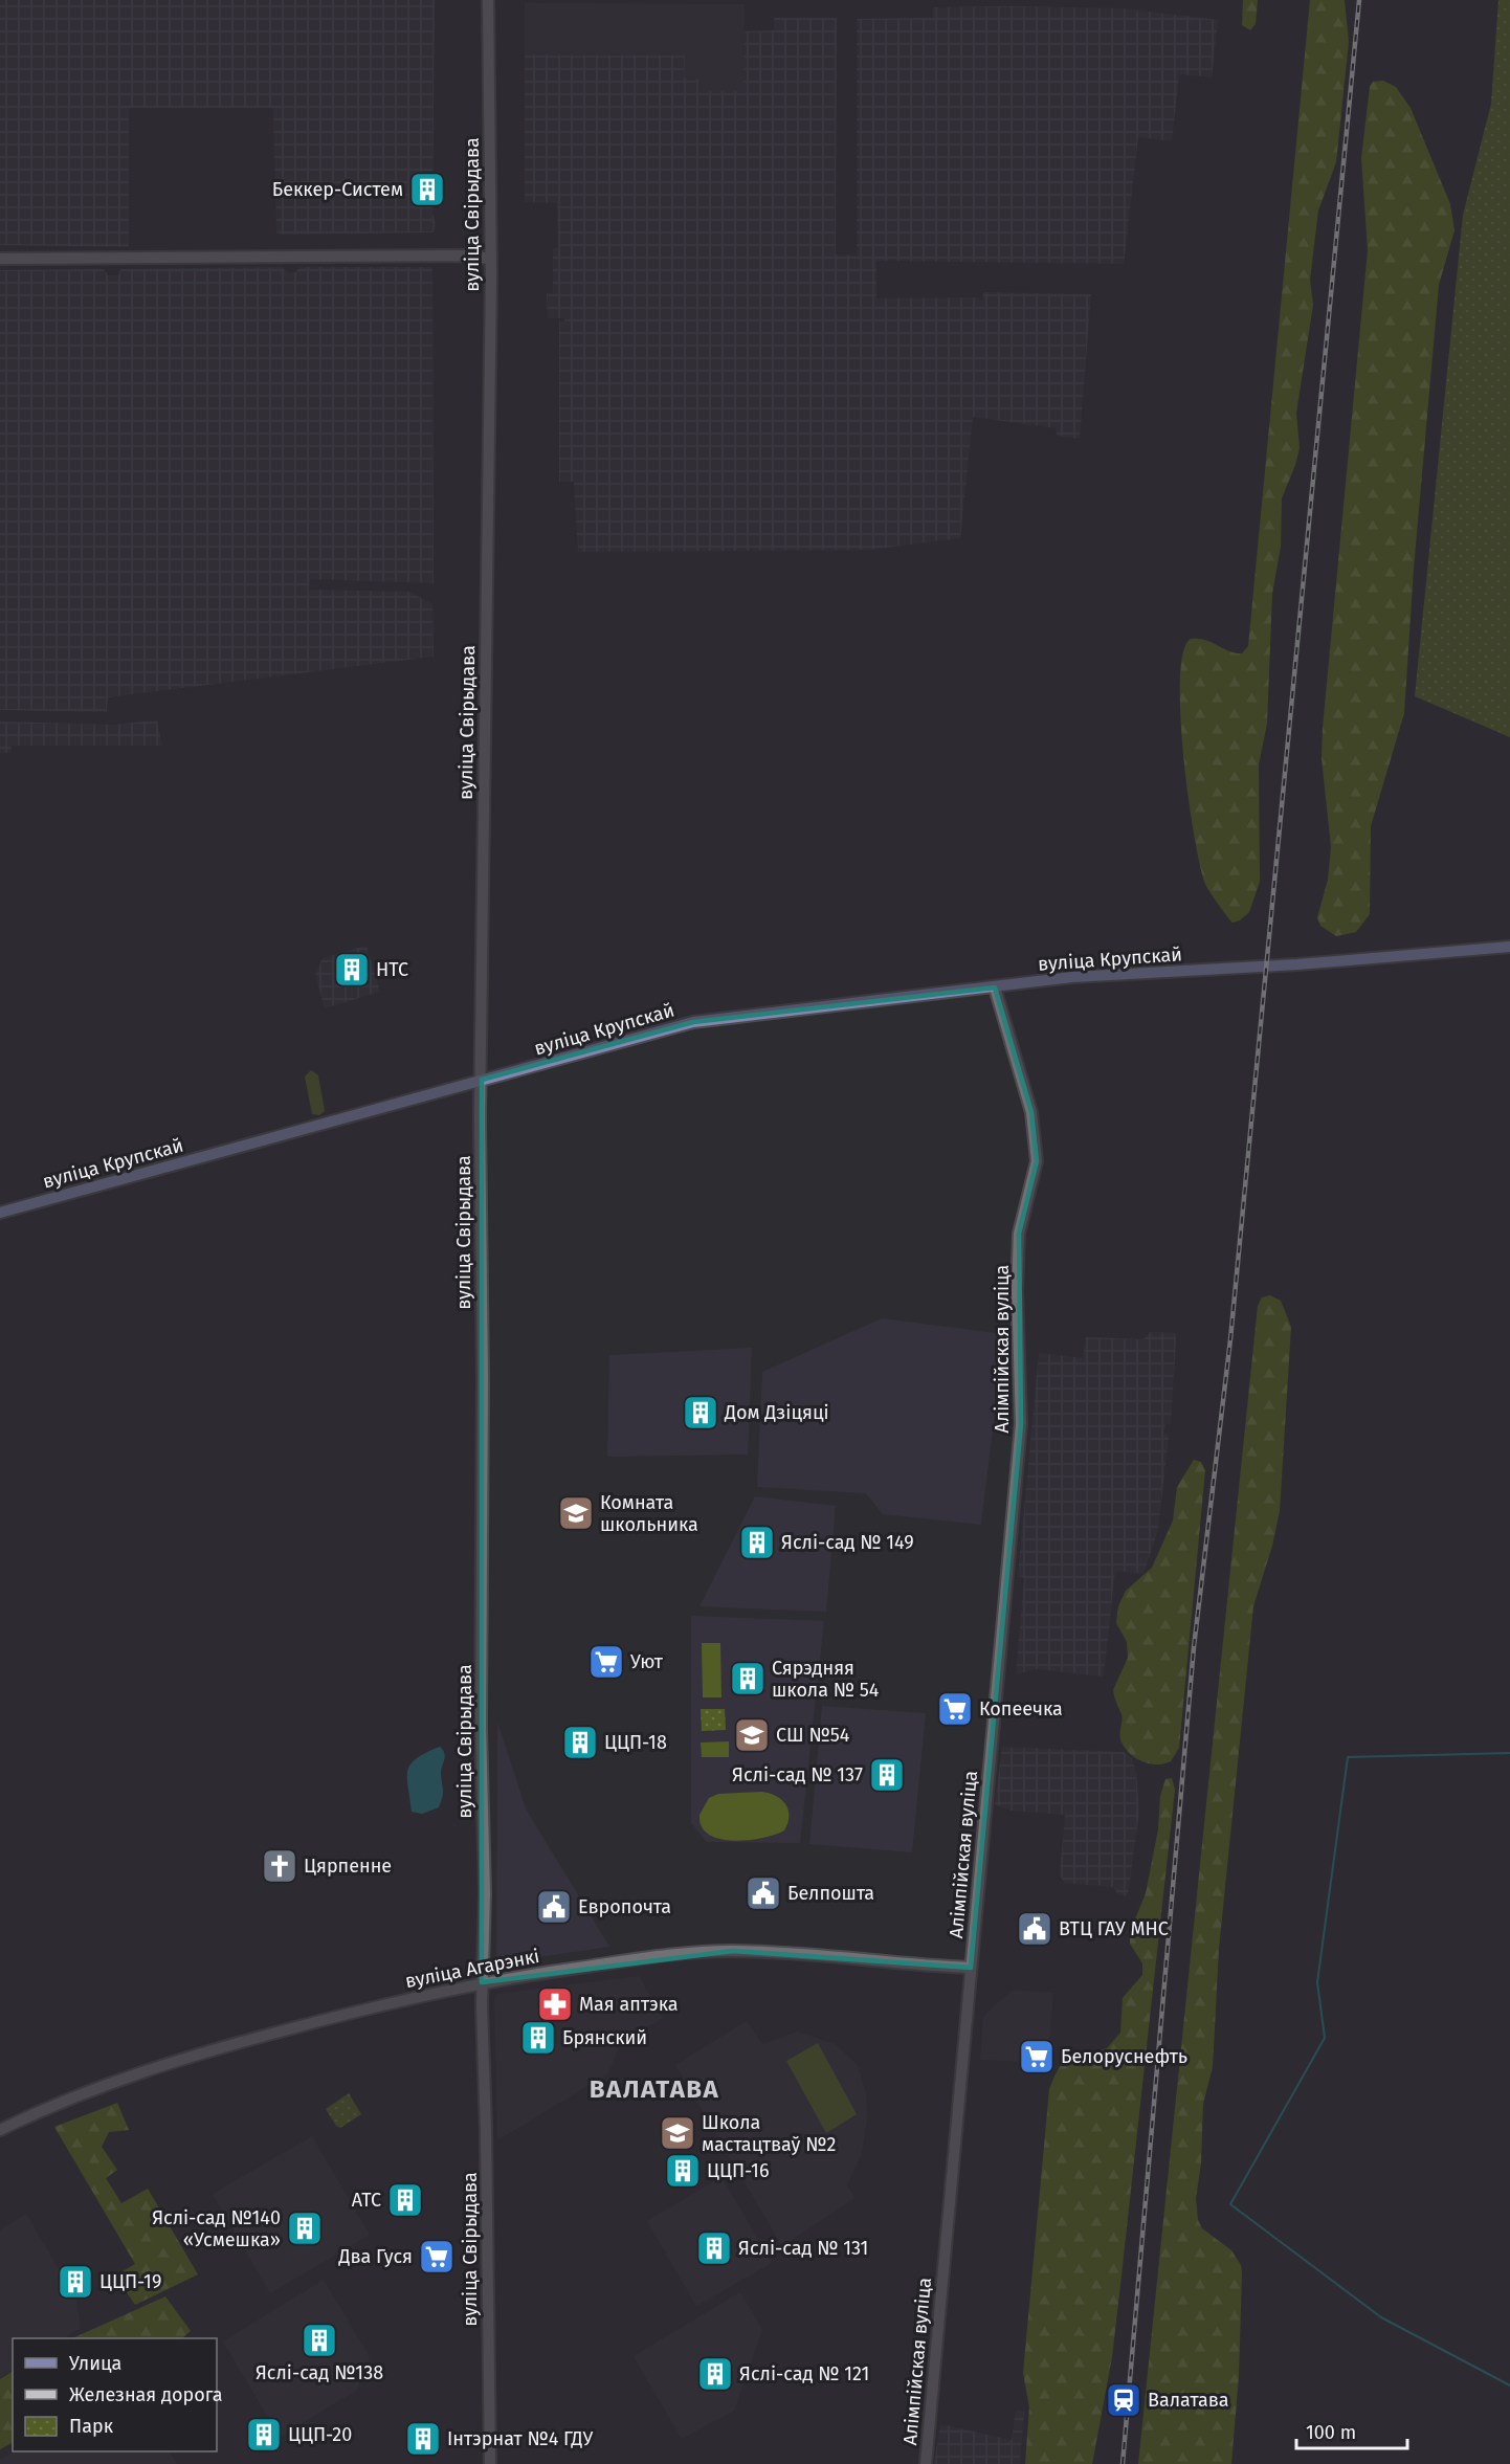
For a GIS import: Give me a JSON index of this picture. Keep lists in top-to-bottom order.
{
  "streets": {
    "main road": [
      "вуліца Свірыдава",
      "вуліца Крупскай",
      "Алімпійская вуліца",
      "вуліца Агарэнкі"
    ]
  },
  "crossings": [
    ["вуліца Свірыдава", "вуліца Крупскай"],
    ["вуліца Свірыдава", "вуліца Агарэнкі"],
    ["вуліца Крупскай", "Алімпійская вуліца"],
    ["Алімпійская вуліца", "вуліца Агарэнкі"]
  ],
  "districts": ["ВАЛАТАВА"],
  "places": {
    "building": [
      "Беккер-Систем",
      "НТС",
      "Дом Дзіцяці",
      "Яслі-сад № 149",
      "Сярэдняя школа № 54",
      "ЦЦП-18",
      "Яслі-сад № 137",
      "Брянский",
      "ЦЦП-16",
      "АТС",
      "Яслі-сад №140 «Усмешка»",
      "Яслі-сад № 131",
      "ЦЦП-19",
      "Яслі-сад №138",
      "Яслі-сад № 121",
      "ЦЦП-20",
      "Інтэрнат №4 ГДУ"
    ],
    "school or university": ["Комната школьника", "СШ №54", "Школа мастацтваў №2"],
    "supermarket": [
      "Уют",
      "Копеечка",
      "Белоруснефть",
      "Два Гуся"
    ],
    "church": ["Цярпенне"],
    "public building": ["Белпошта", "Европочта", "ВТЦ ГАУ МНС"],
    "pharmacy": ["Мая аптэка"],
    "station": ["Валатава"]
  },
  "legend": ["Улица", "Железная дорога", "Парк"],
  "scale_bar": "100 m"
}
